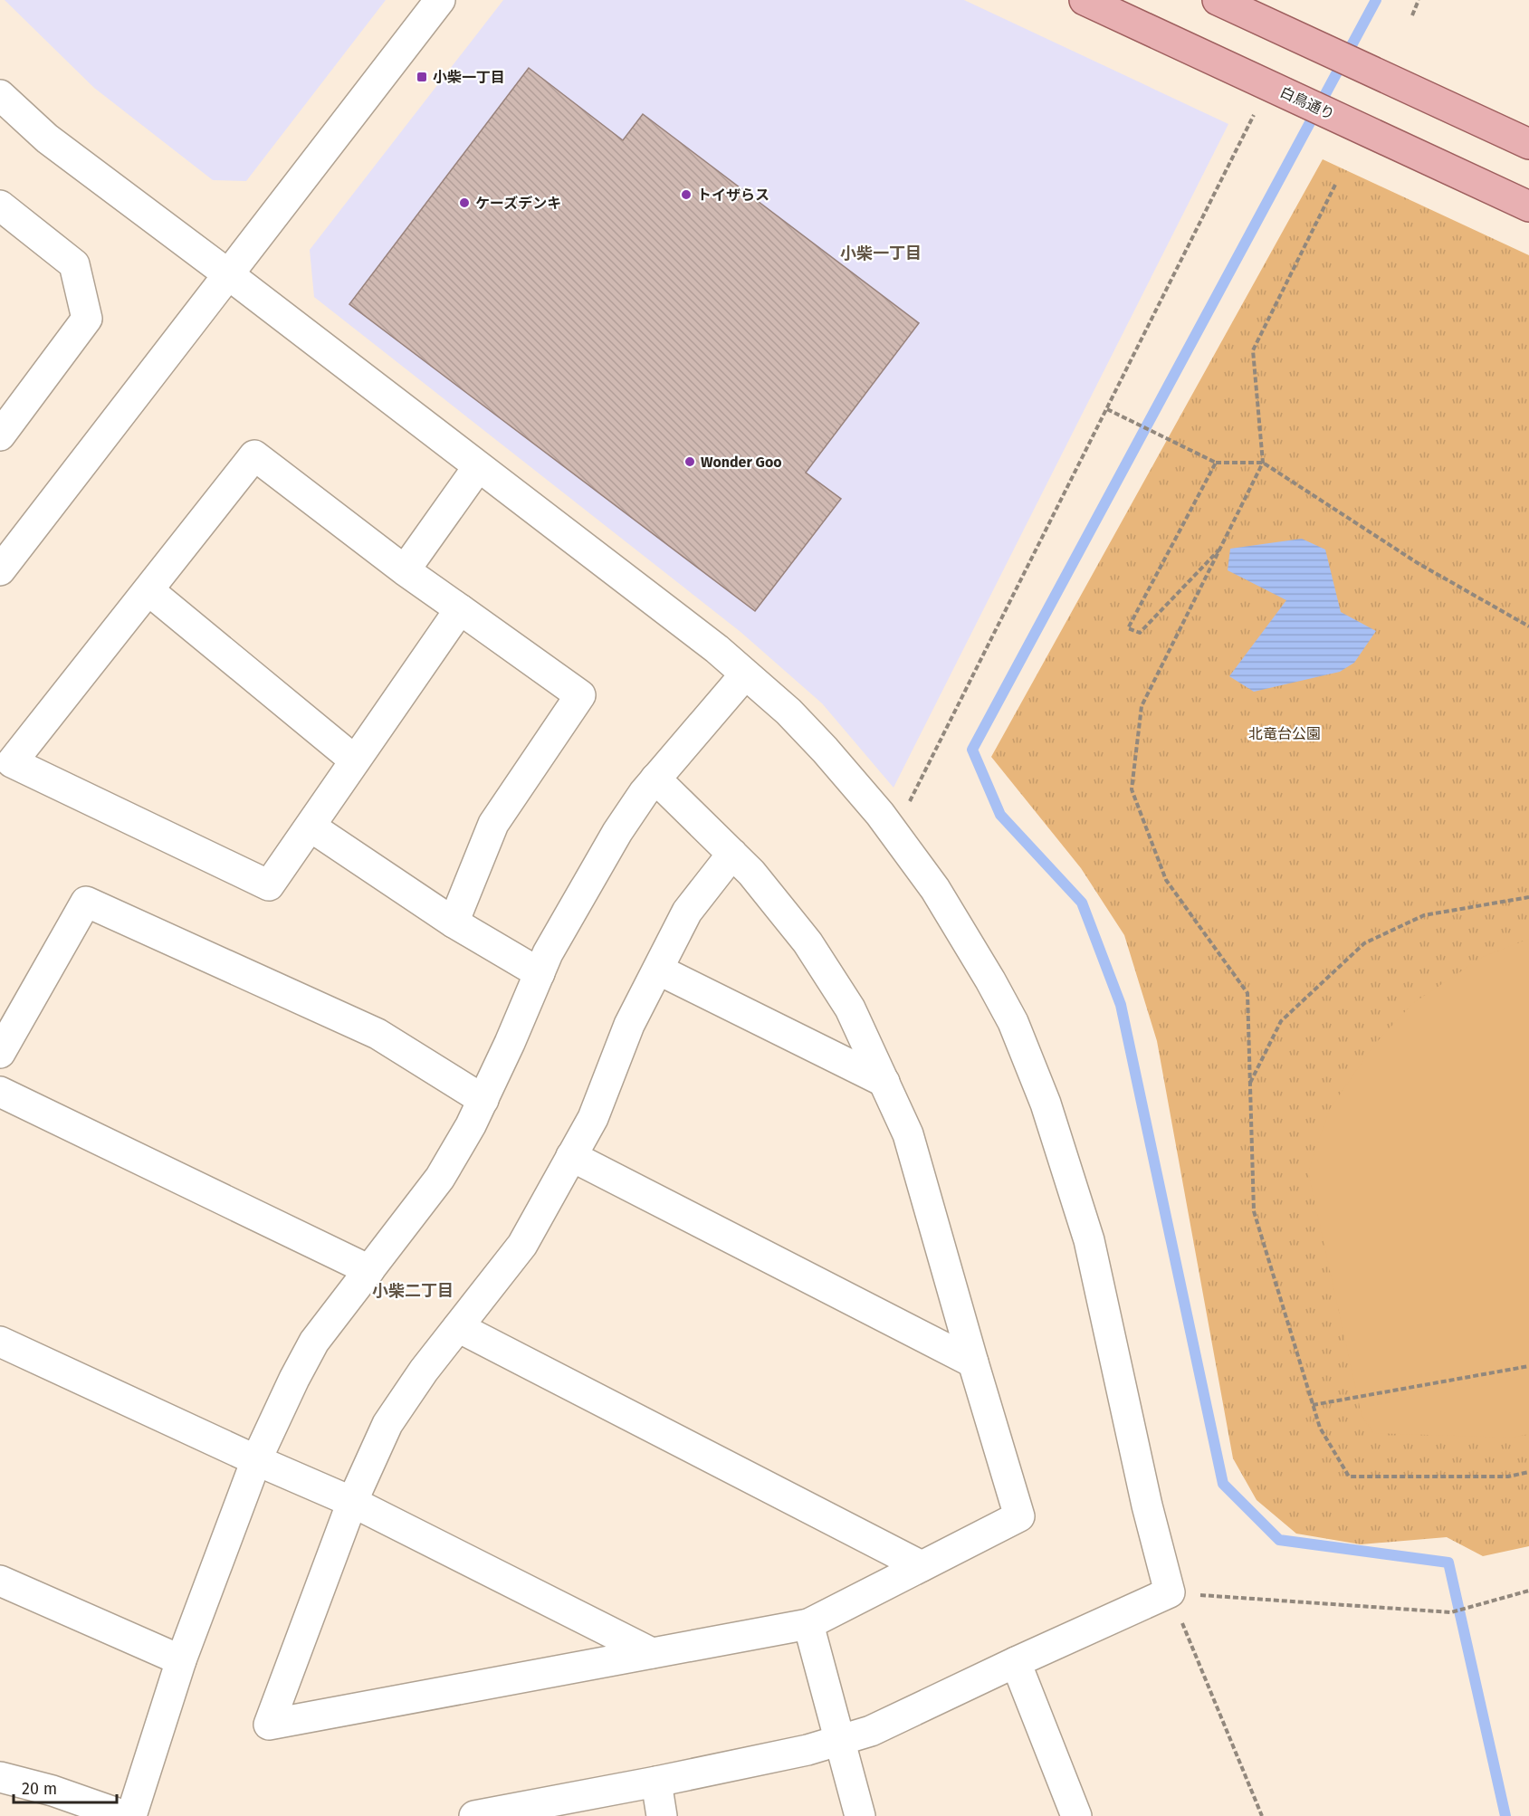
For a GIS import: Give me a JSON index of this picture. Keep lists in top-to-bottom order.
{
  "streets": {
    "main road": ["白鳥通り"]
  },
  "districts": ["小柴一丁目", "小柴二丁目"],
  "parks": ["北竜台公園"],
  "places": {
    "transit": ["小柴一丁目"],
    "other": ["トイザらス", "ケーズデンキ", "Wonder Goo"]
  },
  "scale_bar": "20 m"
}
